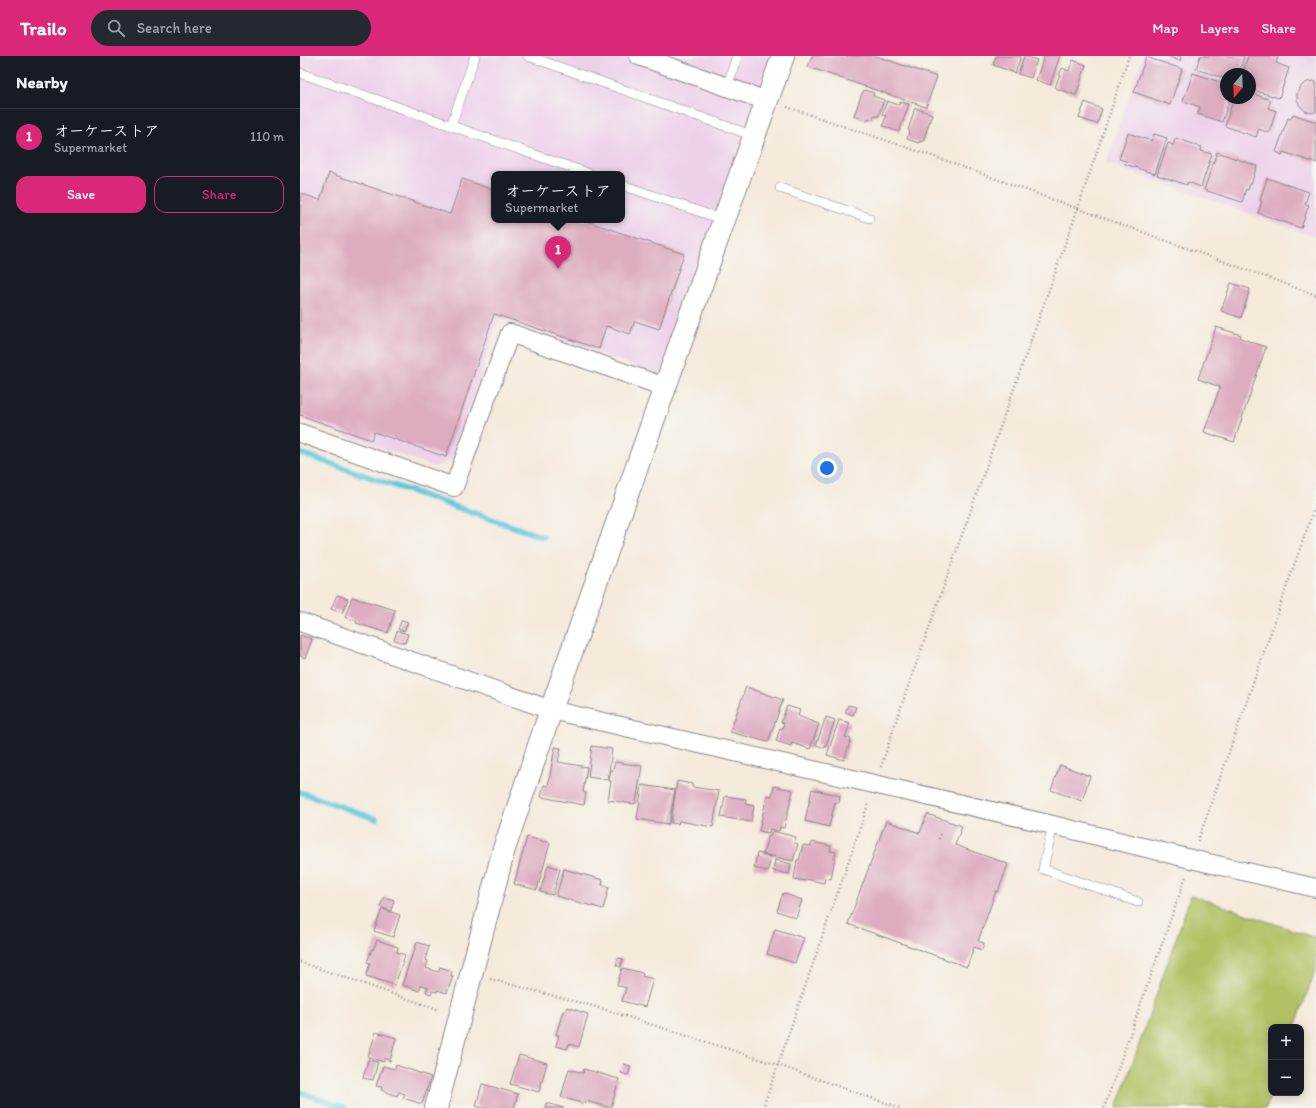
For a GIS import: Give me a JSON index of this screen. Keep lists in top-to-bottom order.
{
  "north": "bottom",
  "page": {
    "header": "Trailo",
    "search": "Search here",
    "nav": ["Map", "Layers", "Share"],
    "heading": "Nearby",
    "list": [
      {
        "mark": "1",
        "name": "オーケーストア",
        "note": "Supermarket",
        "value": "110 m"
      }
    ],
    "buttons": ["Save", "Share"],
    "popup": ["オーケーストア", "Supermarket"],
    "pins": "1",
    "map_buttons": ["+", "−"]
  }
}
